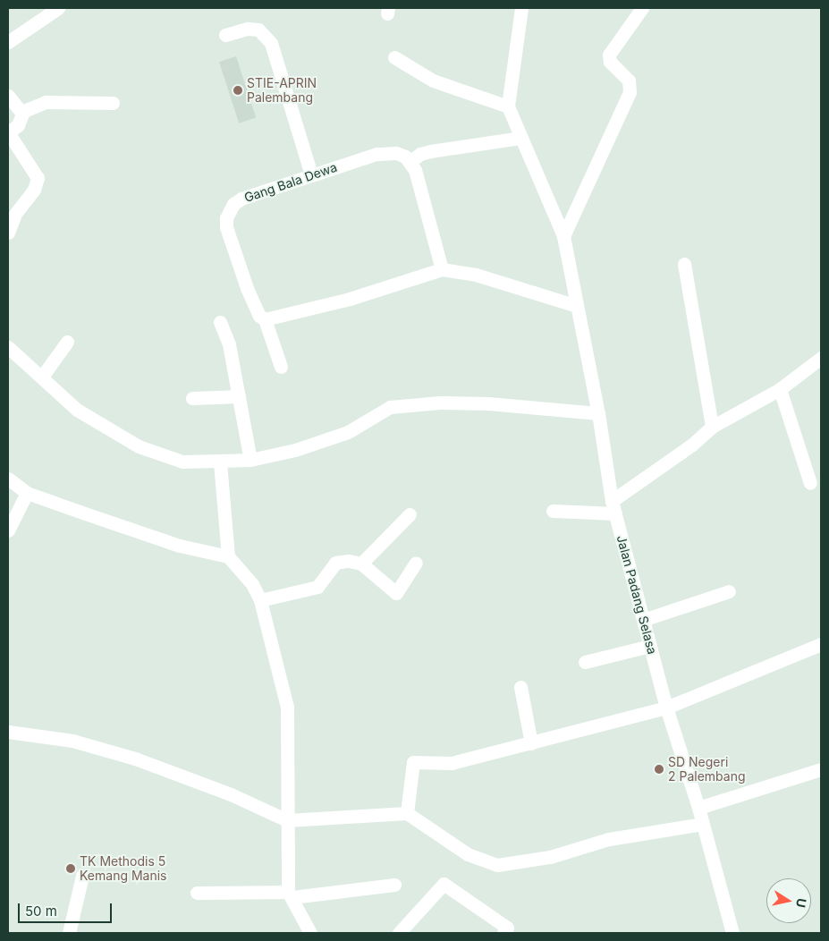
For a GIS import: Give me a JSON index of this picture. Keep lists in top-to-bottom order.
{
  "streets": {
    "street": ["Gang Bala Dewa", "Jalan Padang Selasa"]
  },
  "places": ["STIE-APRIN Palembang", "SD Negeri 2 Palembang", "TK Methodis 5 Kemang Manis"],
  "scale_bar": "50 m",
  "north": "right"
}
